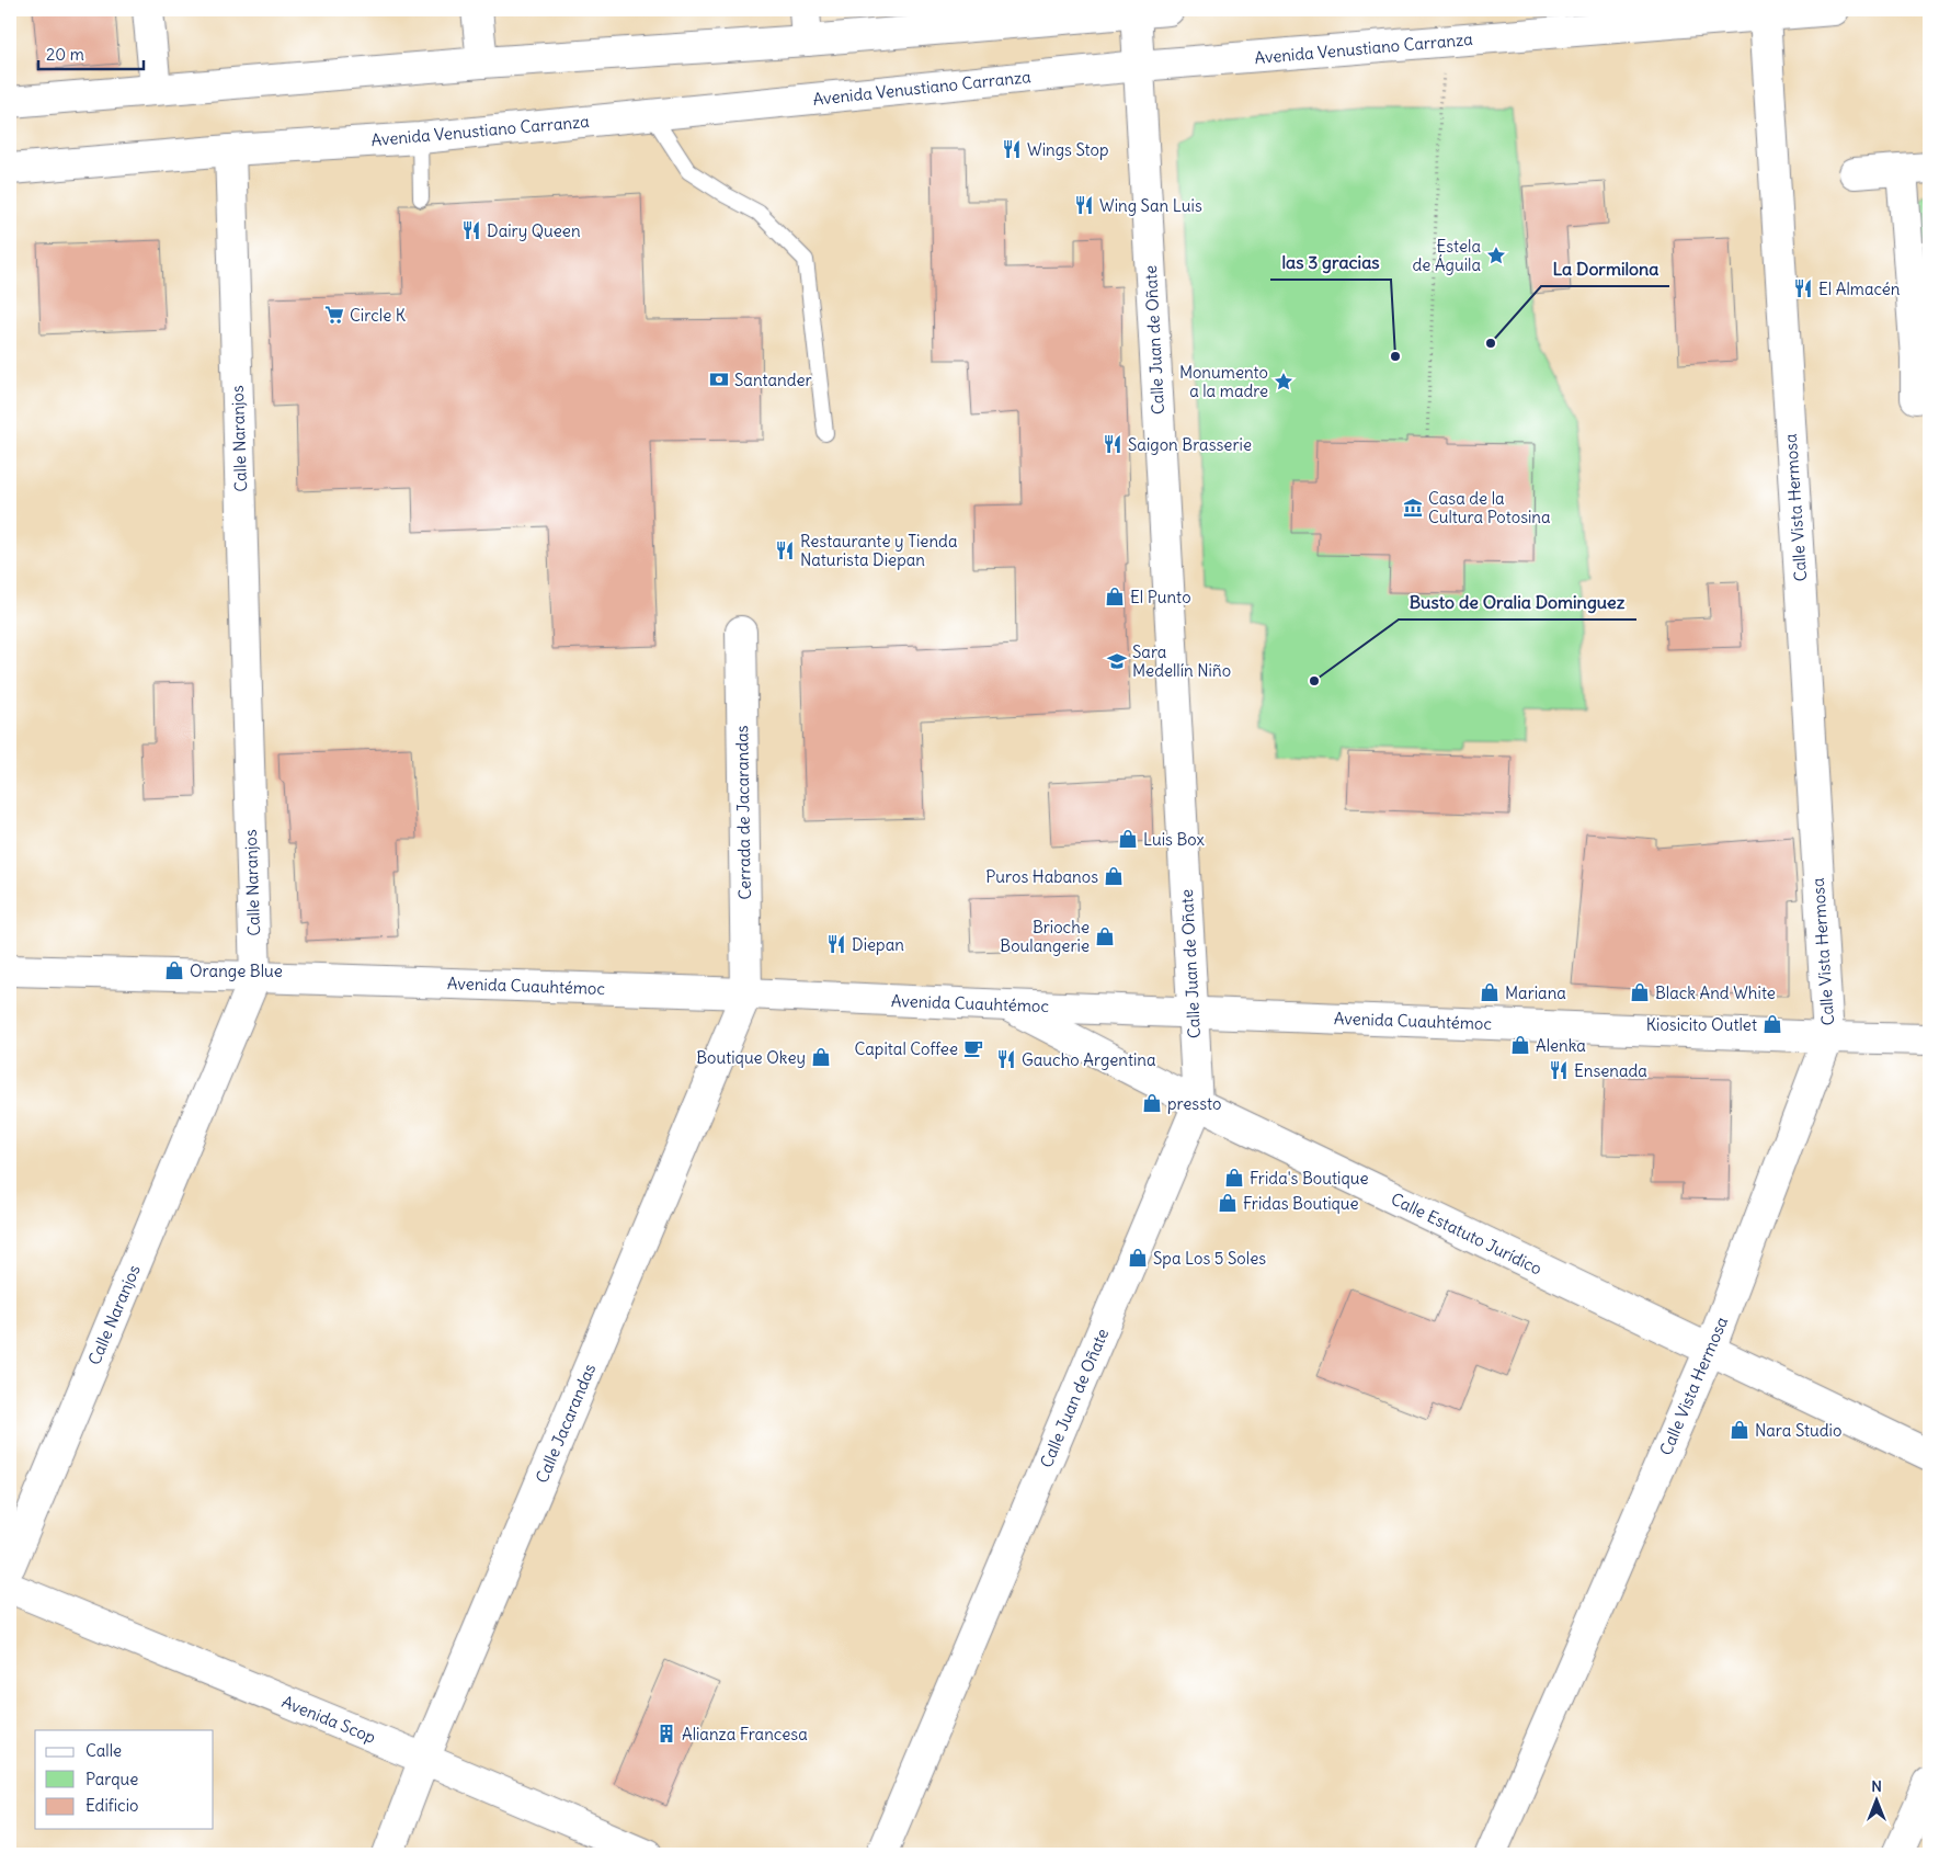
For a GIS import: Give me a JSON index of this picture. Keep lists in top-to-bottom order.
{
  "streets": {
    "street": [
      "Avenida Venustiano Carranza",
      "Calle Juan de Oñate",
      "Calle Naranjos",
      "Calle Vista Hermosa",
      "Cerrada de Jacarandas",
      "Avenida Cuauhtémoc",
      "Calle Estatuto Jurídico",
      "Calle Jacarandas",
      "Avenida Scop"
    ]
  },
  "crossings": [
    ["Avenida Venustiano Carranza", "Calle Juan de Oñate"],
    ["Avenida Venustiano Carranza", "Calle Naranjos"],
    ["Avenida Venustiano Carranza", "Calle Vista Hermosa"],
    ["Calle Juan de Oñate", "Avenida Cuauhtémoc"],
    ["Calle Juan de Oñate", "Calle Estatuto Jurídico"],
    ["Calle Naranjos", "Avenida Cuauhtémoc"],
    ["Calle Vista Hermosa", "Avenida Cuauhtémoc"],
    ["Calle Vista Hermosa", "Calle Estatuto Jurídico"],
    ["Cerrada de Jacarandas", "Avenida Cuauhtémoc"],
    ["Cerrada de Jacarandas", "Calle Jacarandas"],
    ["Avenida Cuauhtémoc", "Calle Estatuto Jurídico"],
    ["Avenida Cuauhtémoc", "Calle Jacarandas"],
    ["Calle Jacarandas", "Avenida Scop"]
  ],
  "places": {
    "restaurant": [
      "Wings Stop",
      "Wing San Luis",
      "Dairy Queen",
      "El Almacén",
      "Saigon Brasserie",
      "Restaurante y Tienda Naturista Diepan",
      "Diepan",
      "Gaucho Argentina",
      "Ensenada"
    ],
    "place": ["Estela de Águila", "Monumento a la madre"],
    "supermarket": ["Circle K"],
    "other": ["La Dormilona", "las 3 gracias", "Busto de Oralia Dominguez"],
    "bank": ["Santander"],
    "museum": ["Casa de la Cultura Potosina"],
    "shop": [
      "El Punto",
      "Luis Box",
      "Puros Habanos",
      "Brioche Boulangerie",
      "Orange Blue",
      "Mariana",
      "Black And White",
      "Kiosicito Outlet",
      "Alenka",
      "Boutique Okey",
      "pressto",
      "Frida's Boutique",
      "Fridas Boutique",
      "Spa Los 5 Soles",
      "Nara Studio"
    ],
    "school or university": ["Sara Medellín Niño"],
    "cafe": ["Capital Coffee"],
    "building": ["Alianza Francesa"]
  },
  "legend": ["Calle", "Parque", "Edificio"],
  "scale_bar": "20 m",
  "north": "top"
}
